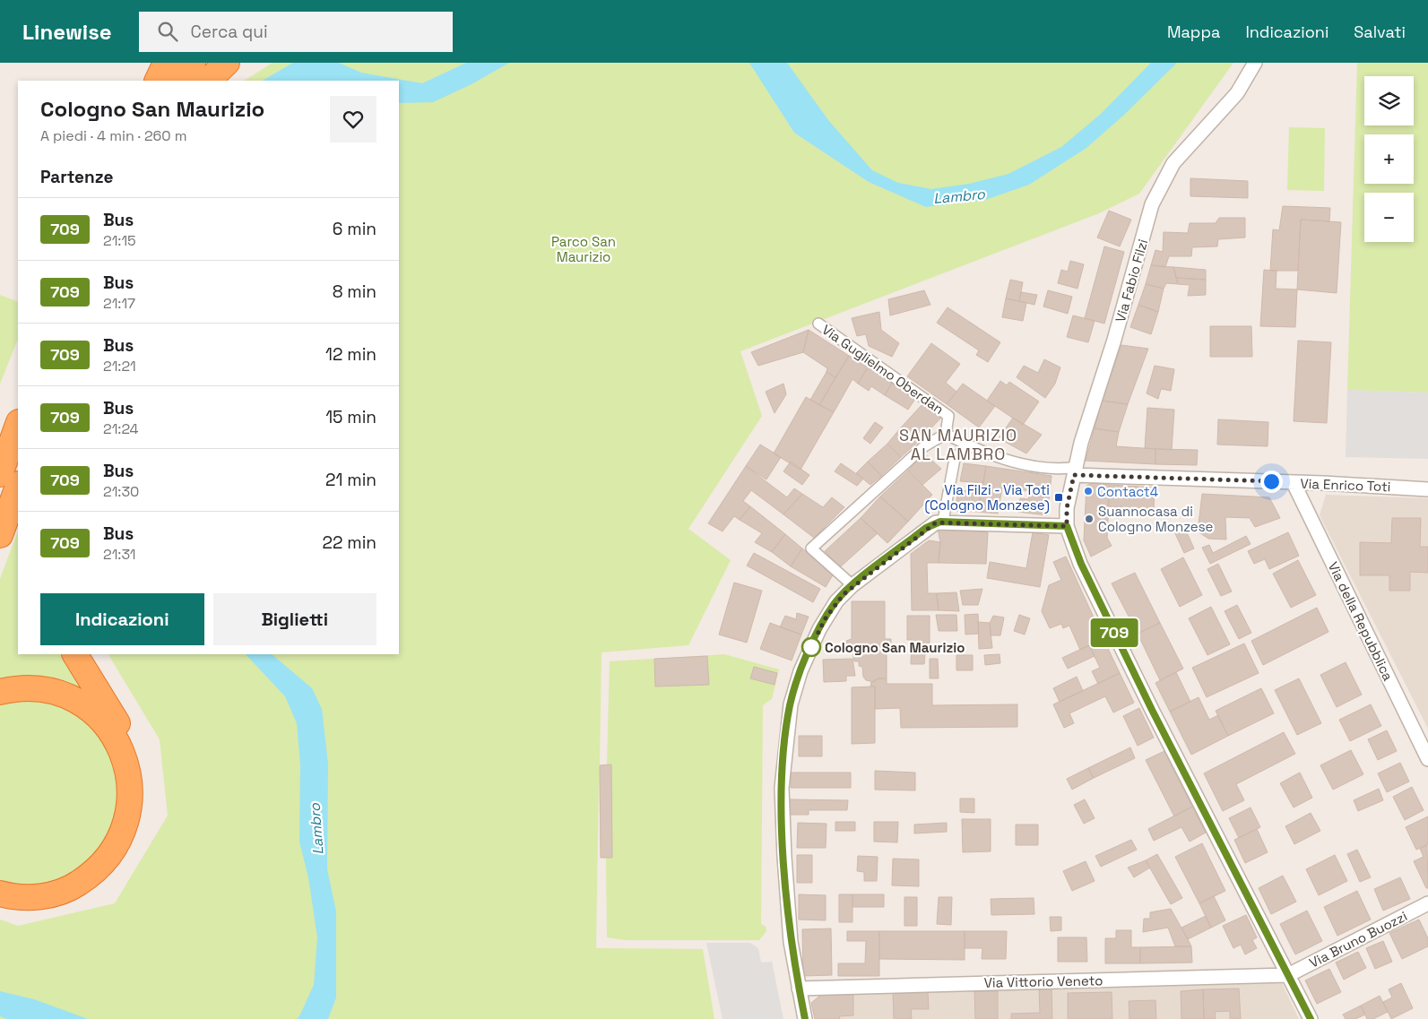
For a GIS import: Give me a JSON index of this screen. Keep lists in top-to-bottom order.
{
  "streets": {
    "street": [
      "Via Fabio Filzi",
      "Via Guglielmo Oberdan",
      "Via Enrico Toti",
      "Via della Repubblica",
      "Via Bruno Buozzi",
      "Via Vittorio Veneto"
    ]
  },
  "crossings": [
    ["Via Fabio Filzi", "Via Enrico Toti"],
    ["Via Enrico Toti", "Via della Repubblica"],
    ["Via Bruno Buozzi", "Via Vittorio Veneto"]
  ],
  "districts": ["SAN MAURIZIO AL LAMBRO"],
  "water": ["Lambro"],
  "parks": ["Parco San Maurizio"],
  "places": {
    "other": ["Contact4", "Suannocasa di Cologno Monzese", "Cologno San Maurizio"],
    "transit": ["Via Filzi - Via Toti (Cologno Monzese)"]
  },
  "lines": ["bus line 709"],
  "page": {
    "header": "Linewise",
    "search": "Cerca qui",
    "nav": ["Mappa", "Indicazioni", "Salvati"],
    "on_map": "709",
    "map_buttons": ["+", "−"],
    "heading": [
      ["Cologno San Maurizio", "A piedi · 4 min · 260 m"],
      "Partenze"
    ],
    "list": [
      {
        "mark": "709",
        "name": "Bus",
        "note": "21:15",
        "value": "6 min"
      },
      {
        "mark": "709",
        "name": "Bus",
        "note": "21:17",
        "value": "8 min"
      },
      {
        "mark": "709",
        "name": "Bus",
        "note": "21:21",
        "value": "12 min"
      },
      {
        "mark": "709",
        "name": "Bus",
        "note": "21:24",
        "value": "15 min"
      },
      {
        "mark": "709",
        "name": "Bus",
        "note": "21:30",
        "value": "21 min"
      },
      {
        "mark": "709",
        "name": "Bus",
        "note": "21:31",
        "value": "22 min"
      }
    ],
    "buttons": ["Indicazioni", "Biglietti"]
  }
}
